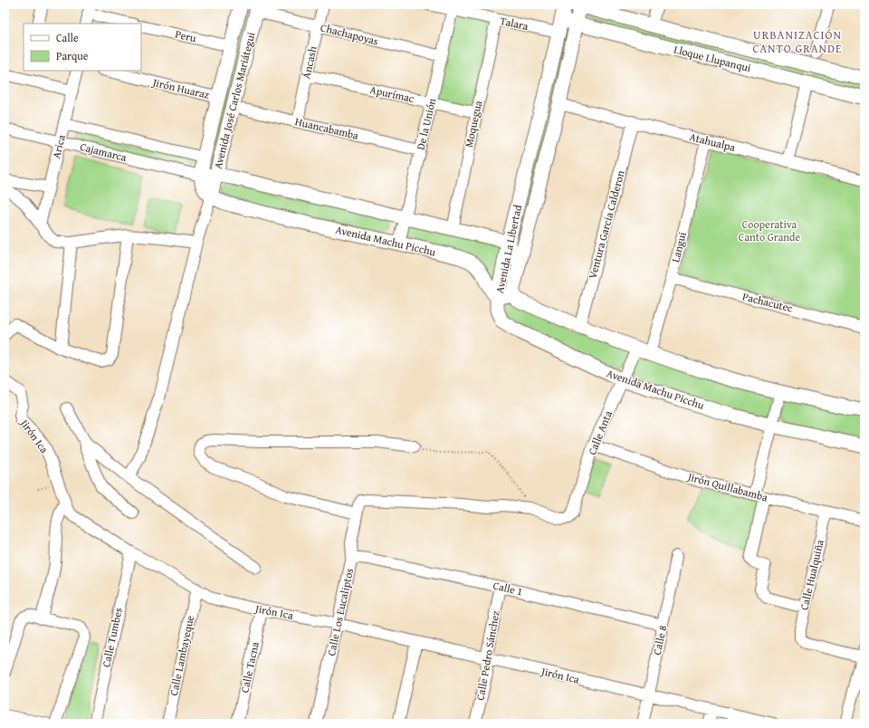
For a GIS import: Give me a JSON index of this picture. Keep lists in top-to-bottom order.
{
  "streets": {
    "street": [
      "Talara",
      "Chachapoyas",
      "Peru",
      "Lloque Llupanqui",
      "Áncash",
      "Jirón Huaraz",
      "Apurímac",
      "Avenida José Carlos Mariátegui",
      "De la Unión",
      "Moquegua",
      "Huancabamba",
      "Atahualpa",
      "Arica",
      "Cajamarca",
      "Ventura Garcia Calderon",
      "Avenida Machu Picchu",
      "Langui",
      "Avenida La Libertad",
      "Pachacutec",
      "Calle Anta",
      "Jirón Ica",
      "Jirón Quillabamba",
      "Calle Hualquiña",
      "Calle 1",
      "Calle Los Eucaliptos",
      "Calle Tumbes",
      "Calle 8",
      "Calle Lambayeque",
      "Calle Pedro Sánchez",
      "Calle Tacna"
    ]
  },
  "crossings": [
    ["Talara", "Lloque Llupanqui"],
    ["Talara", "De la Unión"],
    ["Talara", "Moquegua"],
    ["Talara", "Avenida La Libertad"],
    ["Chachapoyas", "Áncash"],
    ["Chachapoyas", "Avenida José Carlos Mariátegui"],
    ["Chachapoyas", "De la Unión"],
    ["Peru", "Avenida José Carlos Mariátegui"],
    ["Lloque Llupanqui", "Avenida La Libertad"],
    ["Áncash", "Apurímac"],
    ["Áncash", "Huancabamba"],
    ["Jirón Huaraz", "Avenida José Carlos Mariátegui"],
    ["Apurímac", "De la Unión"],
    ["Apurímac", "Moquegua"],
    ["Avenida José Carlos Mariátegui", "Huancabamba"],
    ["Avenida José Carlos Mariátegui", "Cajamarca"],
    ["Avenida José Carlos Mariátegui", "Avenida Machu Picchu"],
    ["De la Unión", "Huancabamba"],
    ["De la Unión", "Avenida Machu Picchu"],
    ["Atahualpa", "Ventura Garcia Calderon"],
    ["Atahualpa", "Langui"],
    ["Atahualpa", "Avenida La Libertad"],
    ["Arica", "Cajamarca"],
    ["Avenida Machu Picchu", "Avenida La Libertad"],
    ["Avenida Machu Picchu", "Calle Anta"],
    ["Langui", "Pachacutec"],
    ["Calle Anta", "Jirón Quillabamba"],
    ["Calle Anta", "Calle Los Eucaliptos"],
    ["Jirón Ica", "Calle Los Eucaliptos"],
    ["Jirón Ica", "Calle Tumbes"],
    ["Jirón Ica", "Calle 8"],
    ["Jirón Ica", "Calle Lambayeque"],
    ["Jirón Ica", "Calle Pedro Sánchez"],
    ["Jirón Ica", "Calle Tacna"],
    ["Jirón Quillabamba", "Calle Hualquiña"],
    ["Calle 1", "Calle Los Eucaliptos"],
    ["Calle 1", "Calle 8"],
    ["Calle 1", "Calle Pedro Sánchez"]
  ],
  "districts": ["URBANIZACIÓN CANTO GRANDE"],
  "parks": ["Cooperativa Canto Grande"],
  "legend": ["Calle", "Parque"]
}
